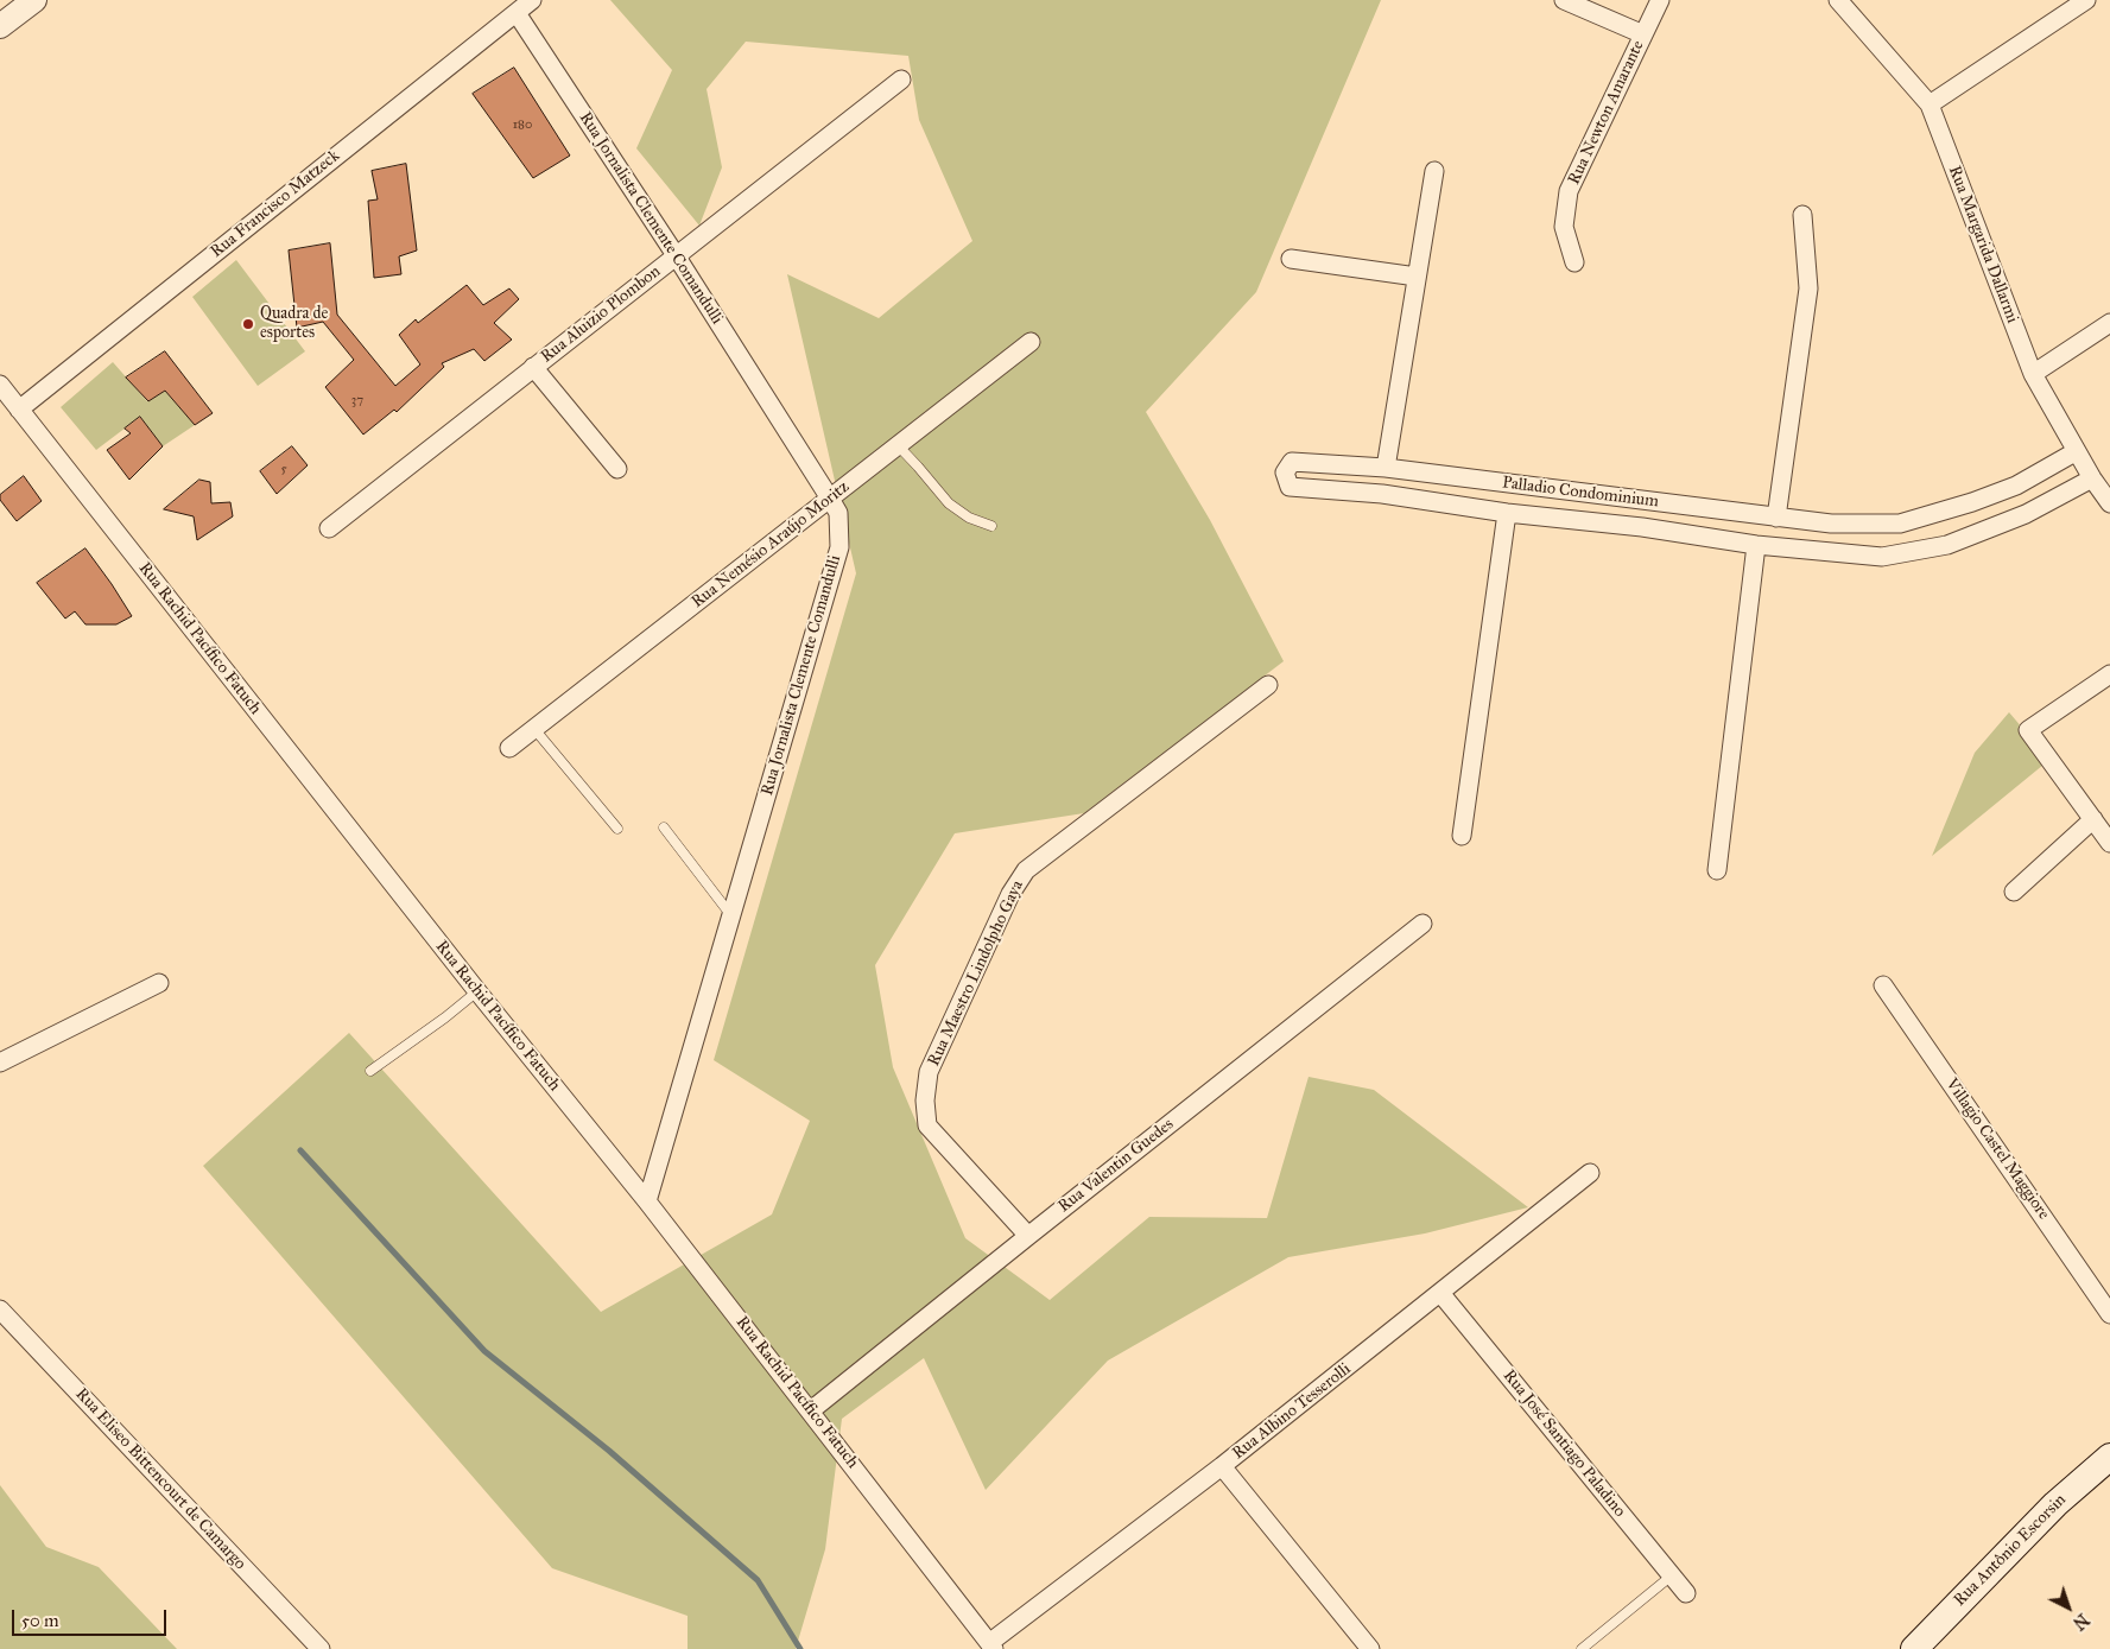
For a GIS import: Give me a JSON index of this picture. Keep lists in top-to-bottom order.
{
  "streets": {
    "main road": ["Rua Antônio Escorsin"],
    "street": [
      "Rua Newton Amarante",
      "Rua Francisco Matzeck",
      "Rua Jornalista Clemente Comandulli",
      "Rua Margarida Dallarmi",
      "Rua Aluizio Plombon",
      "Palladio Condominium",
      "Rua Nemésio Araújo Moritz",
      "Rua Rachid Pacífico Fatuch",
      "Rua Maestro Lindolpho Gaya",
      "Villagio Castel Maggiore",
      "Rua Valentin Guedes",
      "Rua Albino Tesserolli",
      "Rua José Santiago Paladino",
      "Rua Eliseo Bittencourt de Camargo"
    ]
  },
  "crossings": [
    ["Rua Francisco Matzeck", "Rua Jornalista Clemente Comandulli"],
    ["Rua Francisco Matzeck", "Rua Rachid Pacífico Fatuch"],
    ["Rua Jornalista Clemente Comandulli", "Rua Aluizio Plombon"],
    ["Rua Jornalista Clemente Comandulli", "Rua Nemésio Araújo Moritz"],
    ["Rua Jornalista Clemente Comandulli", "Rua Rachid Pacífico Fatuch"],
    ["Rua Margarida Dallarmi", "Palladio Condominium"],
    ["Rua Rachid Pacífico Fatuch", "Rua Valentin Guedes"],
    ["Rua Rachid Pacífico Fatuch", "Rua Albino Tesserolli"],
    ["Rua Maestro Lindolpho Gaya", "Rua Valentin Guedes"],
    ["Rua Albino Tesserolli", "Rua José Santiago Paladino"]
  ],
  "places": ["Quadra de esportes"],
  "house_numbers": ["180", "37", "5"],
  "scale_bar": "50 m",
  "north": "bottom right"
}
